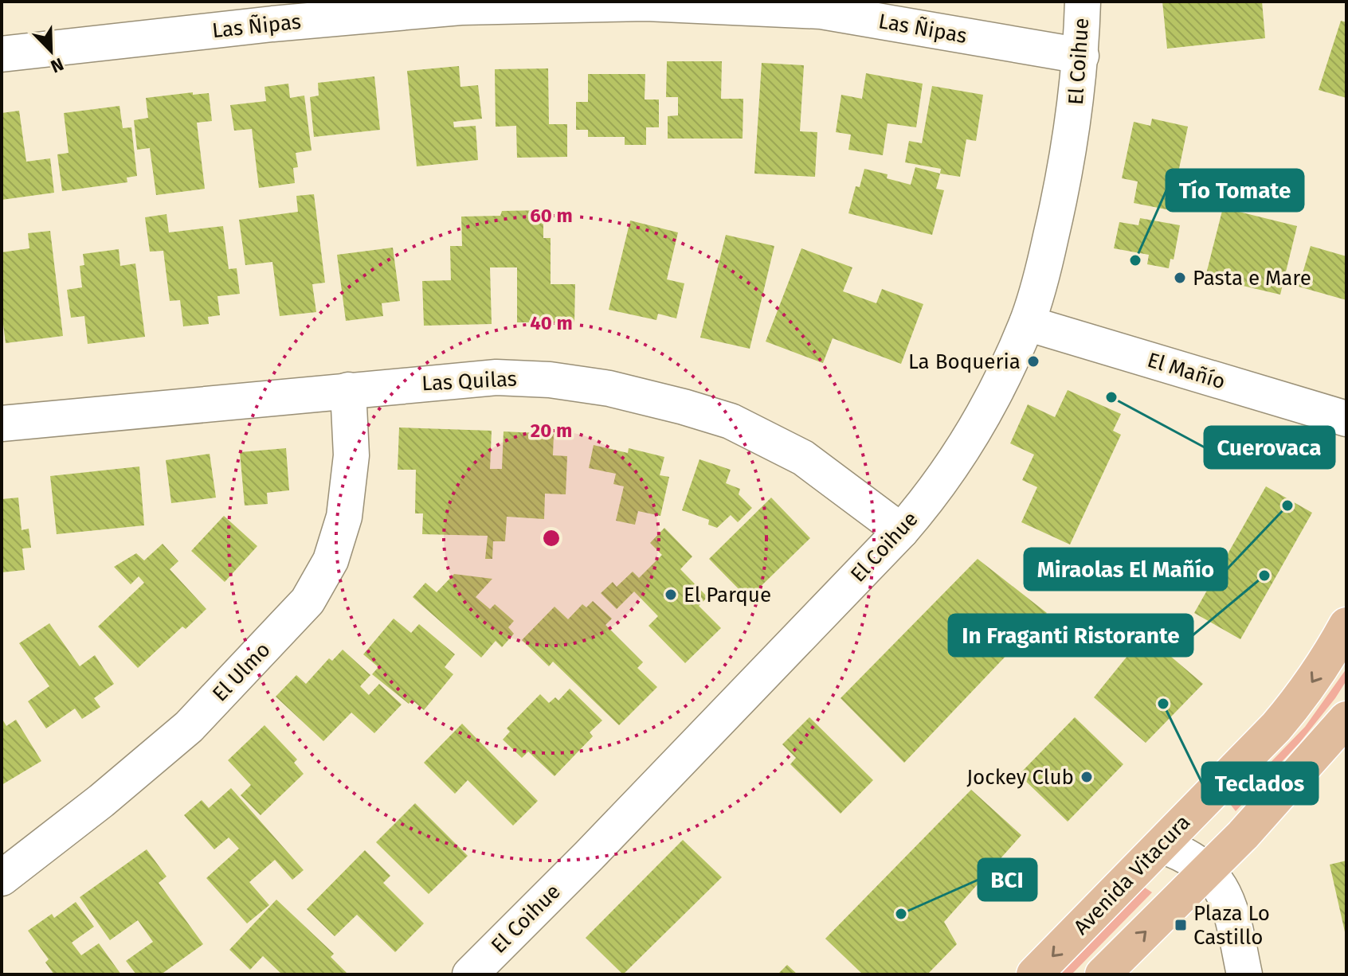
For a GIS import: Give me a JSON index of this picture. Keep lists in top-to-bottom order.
{
  "streets": {
    "main road": ["Avenida Vitacura"],
    "street": [
      "Las Ñipas",
      "El Coihue",
      "El Mañío",
      "Las Quilas",
      "El Ulmo"
    ]
  },
  "crossings": [
    ["Las Ñipas", "El Coihue"],
    ["El Coihue", "El Mañío"],
    ["El Coihue", "Las Quilas"],
    ["Las Quilas", "El Ulmo"]
  ],
  "places": {
    "other": [
      "Tío Tomate",
      "Pasta e Mare",
      "La Boqueria",
      "Cuerovaca",
      "Miraolas El Mañío",
      "In Fraganti Ristorante",
      "El Parque",
      "Teclados",
      "Jockey Club",
      "BCI"
    ],
    "transit": ["Plaza Lo Castillo"]
  },
  "north": "bottom right",
  "rings": ["60 m", "40 m", "20 m"]
}
